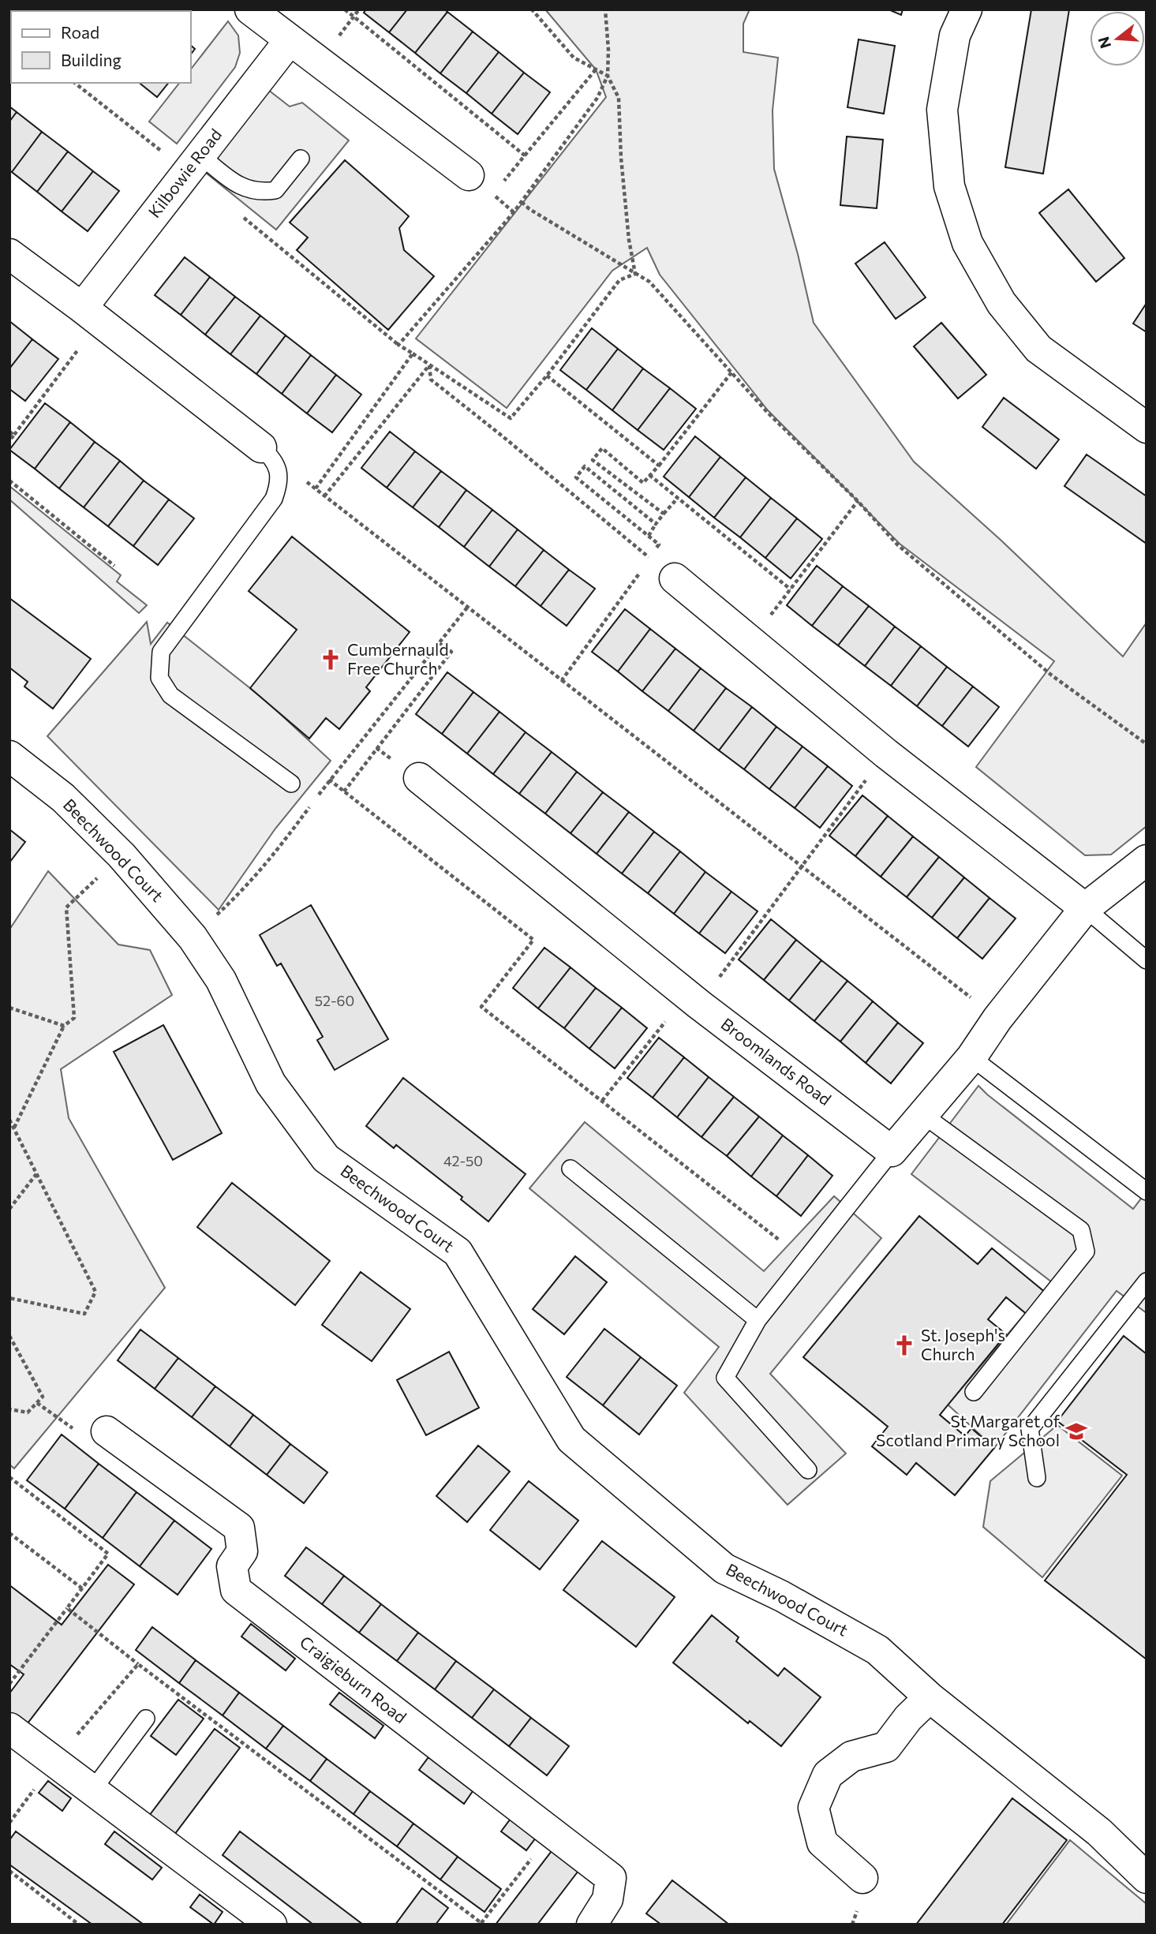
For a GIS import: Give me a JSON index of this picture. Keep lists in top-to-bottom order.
{
  "streets": {
    "street": [
      "Kilbowie Road",
      "Beechwood Court",
      "Broomlands Road",
      "Craigieburn Road"
    ]
  },
  "places": {
    "church": ["Cumbernauld Free Church", "St. Joseph's Church"],
    "school or university": ["St Margaret of Scotland Primary School"]
  },
  "house_numbers": ["52-60", "42-50"],
  "legend": ["Road", "Building"],
  "north": "left"
}
